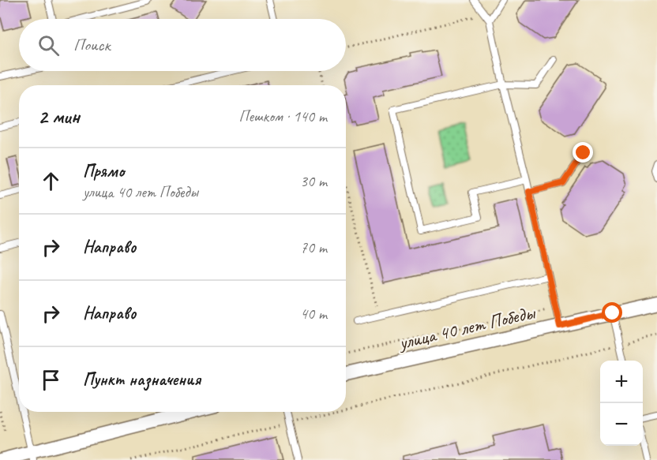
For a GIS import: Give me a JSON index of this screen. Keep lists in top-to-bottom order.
{
  "streets": {
    "street": ["улица 40 лет Победы"]
  },
  "page": {
    "search": "Поиск",
    "heading": ["2 мин", "Пешком · 140 m"],
    "list": [
      ["Прямо", "улица 40 лет Победы", "30 m"],
      ["Направо", "70 m"],
      ["Направо", "40 m"],
      "Пункт назначения"
    ],
    "map_buttons": ["+", "−"]
  }
}
